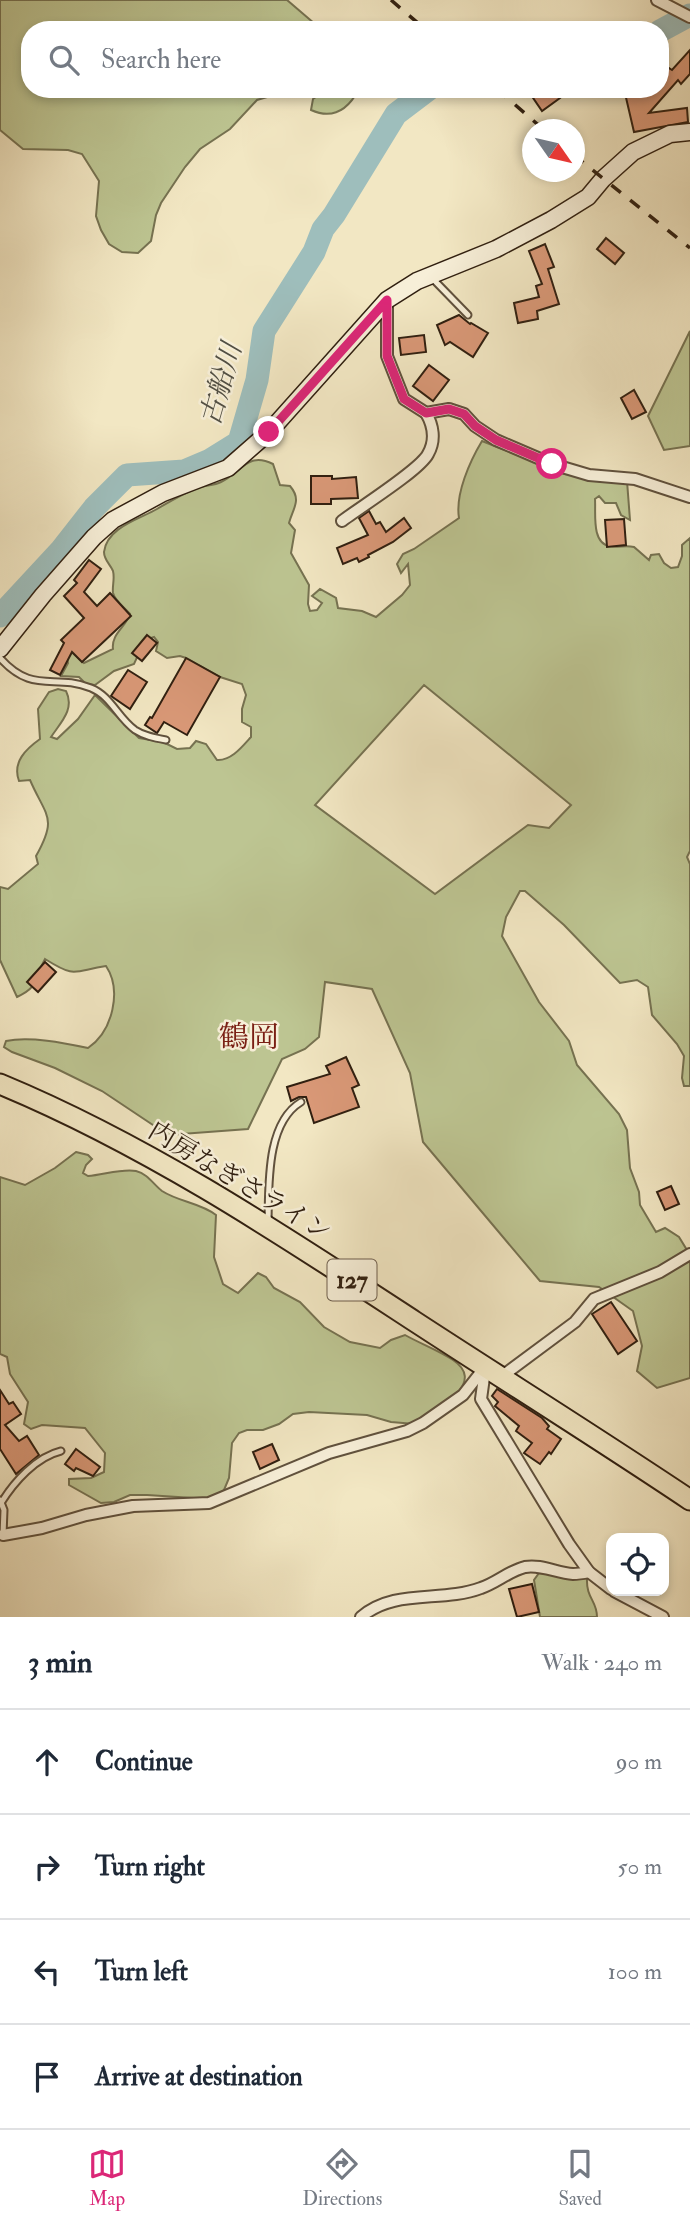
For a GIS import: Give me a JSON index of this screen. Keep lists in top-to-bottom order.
{
  "streets": {
    "highway": ["内房なぎさライン", "127"]
  },
  "districts": ["鶴岡"],
  "water": ["古船川"],
  "north": "bottom right",
  "page": {
    "search": "Search here",
    "heading": ["3 min", "Walk · 240 m"],
    "list": [
      ["Continue", "90 m"],
      ["Turn right", "50 m"],
      ["Turn left", "100 m"],
      "Arrive at destination"
    ],
    "nav": ["Map", "Directions", "Saved"]
  }
}
